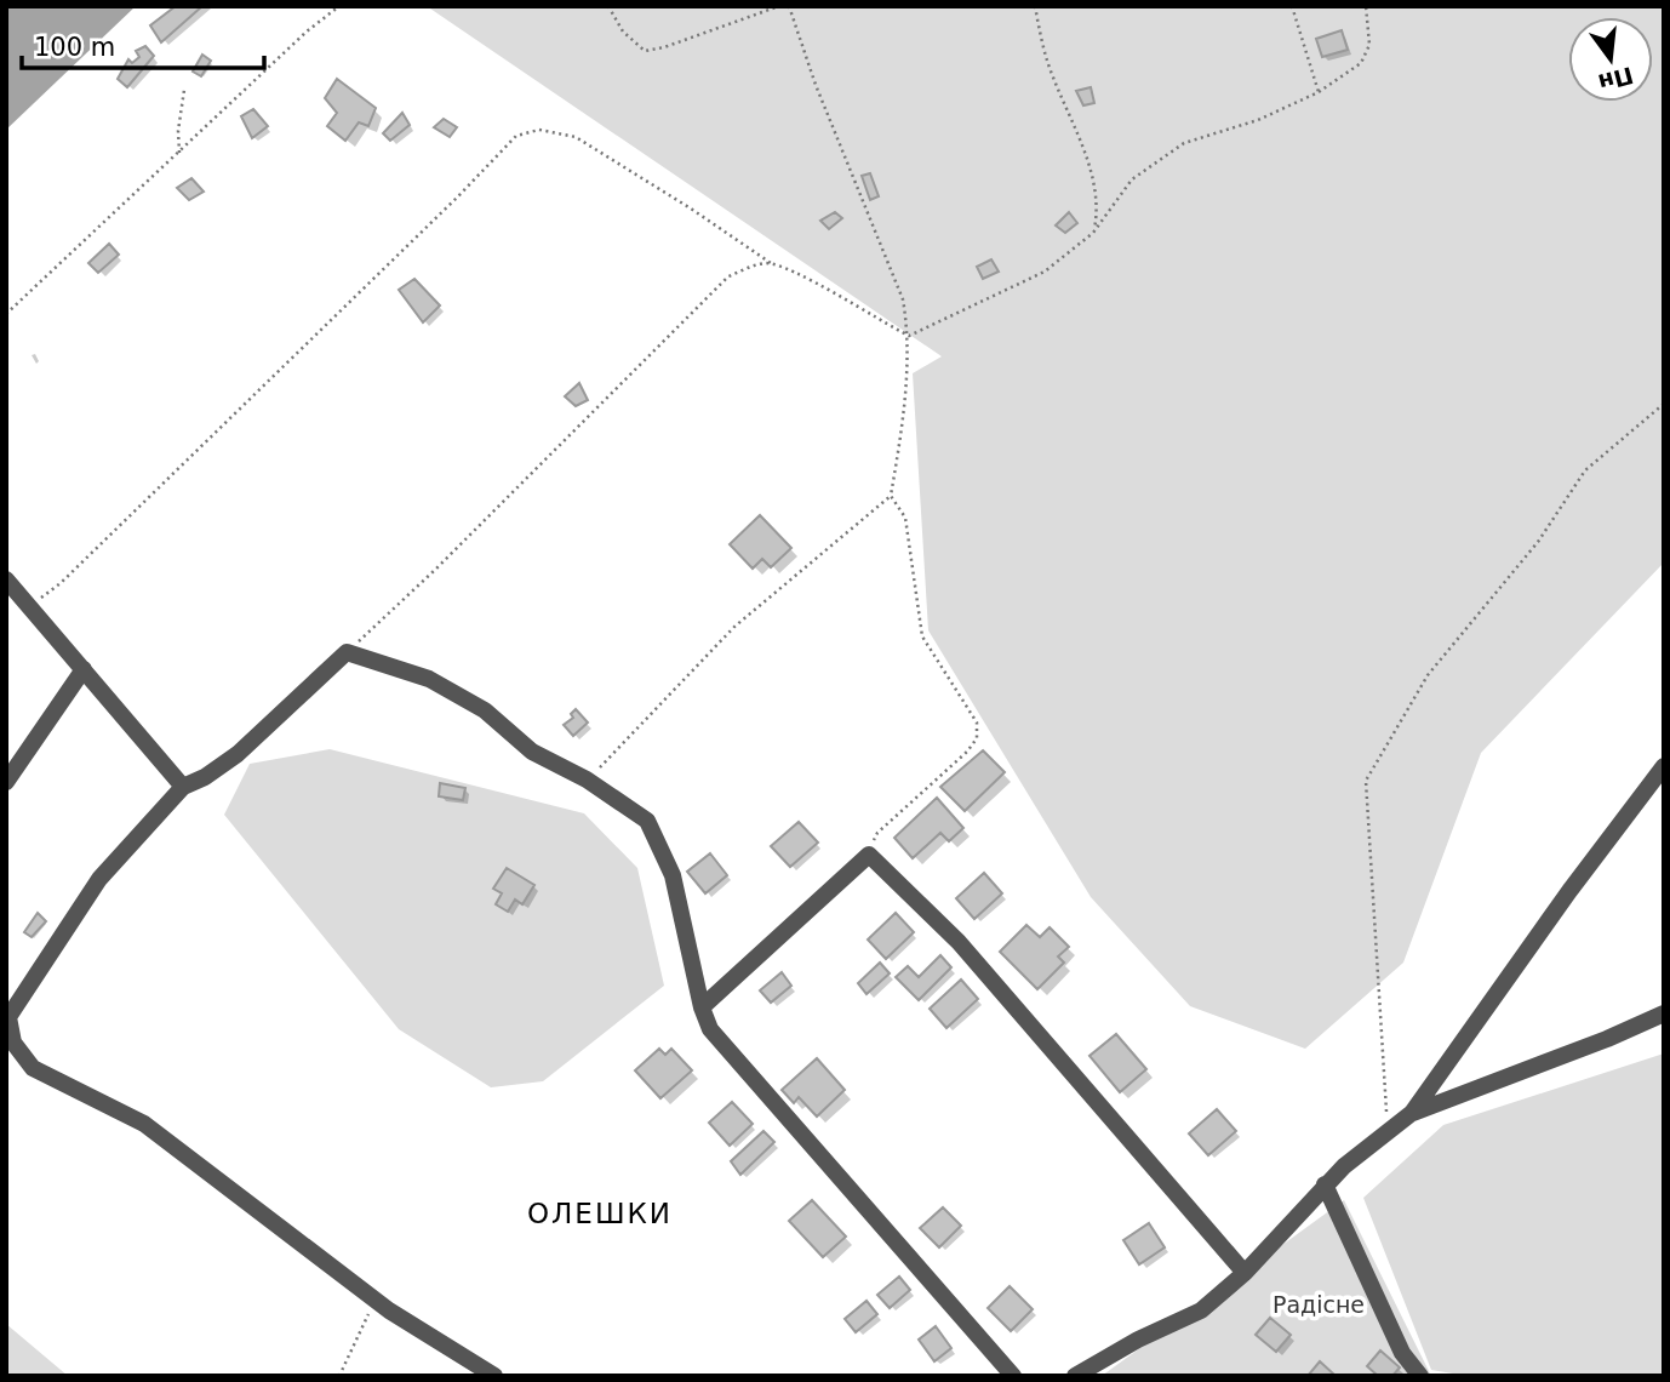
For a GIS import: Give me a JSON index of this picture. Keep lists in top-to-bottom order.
{
  "districts": ["ОЛЕШКИ"],
  "parks": ["Радісне"],
  "scale_bar": "100 m",
  "north": "bottom"
}
